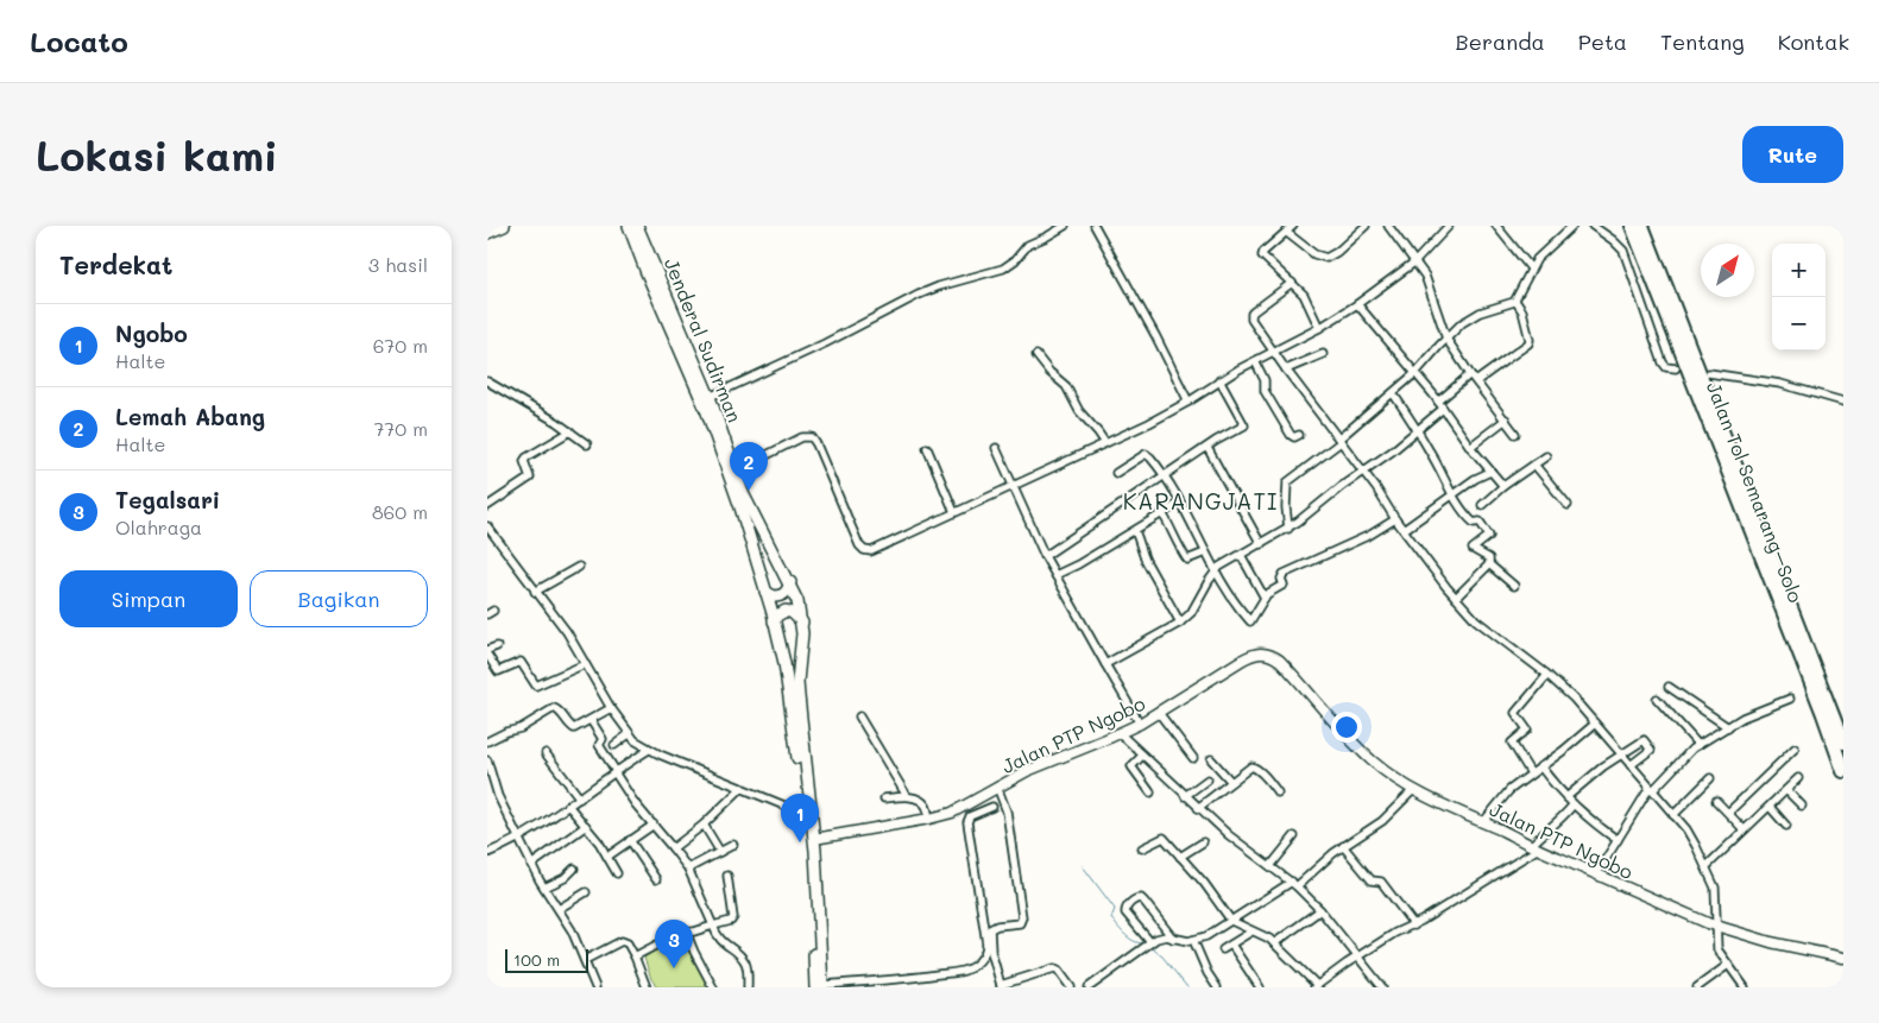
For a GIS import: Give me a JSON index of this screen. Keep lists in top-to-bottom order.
{
  "streets": {
    "highway": ["Jalan Tol Semarang–Solo"],
    "main road": ["Jenderal Sudirman", "Jalan PTP Ngobo"]
  },
  "crossings": [
    ["Jenderal Sudirman", "Jalan PTP Ngobo"]
  ],
  "districts": ["KARANGJATI"],
  "scale_bar": "100 m",
  "north": "top right",
  "page": {
    "header": "Locato",
    "nav": [
      "Beranda",
      "Peta",
      "Tentang",
      "Kontak"
    ],
    "buttons": [
      "Rute",
      ["Simpan", "Bagikan"]
    ],
    "title": "Lokasi kami",
    "heading": ["Terdekat", "3 hasil"],
    "map_buttons": ["+", "−"],
    "list": [
      {
        "mark": "1",
        "name": "Ngobo",
        "note": "Halte",
        "value": "670 m"
      },
      {
        "mark": "2",
        "name": "Lemah Abang",
        "note": "Halte",
        "value": "770 m"
      },
      {
        "mark": "3",
        "name": "Tegalsari",
        "note": "Olahraga",
        "value": "860 m"
      }
    ],
    "pins": ["2", "1", "3"],
    "scale": "100 m"
  }
}
